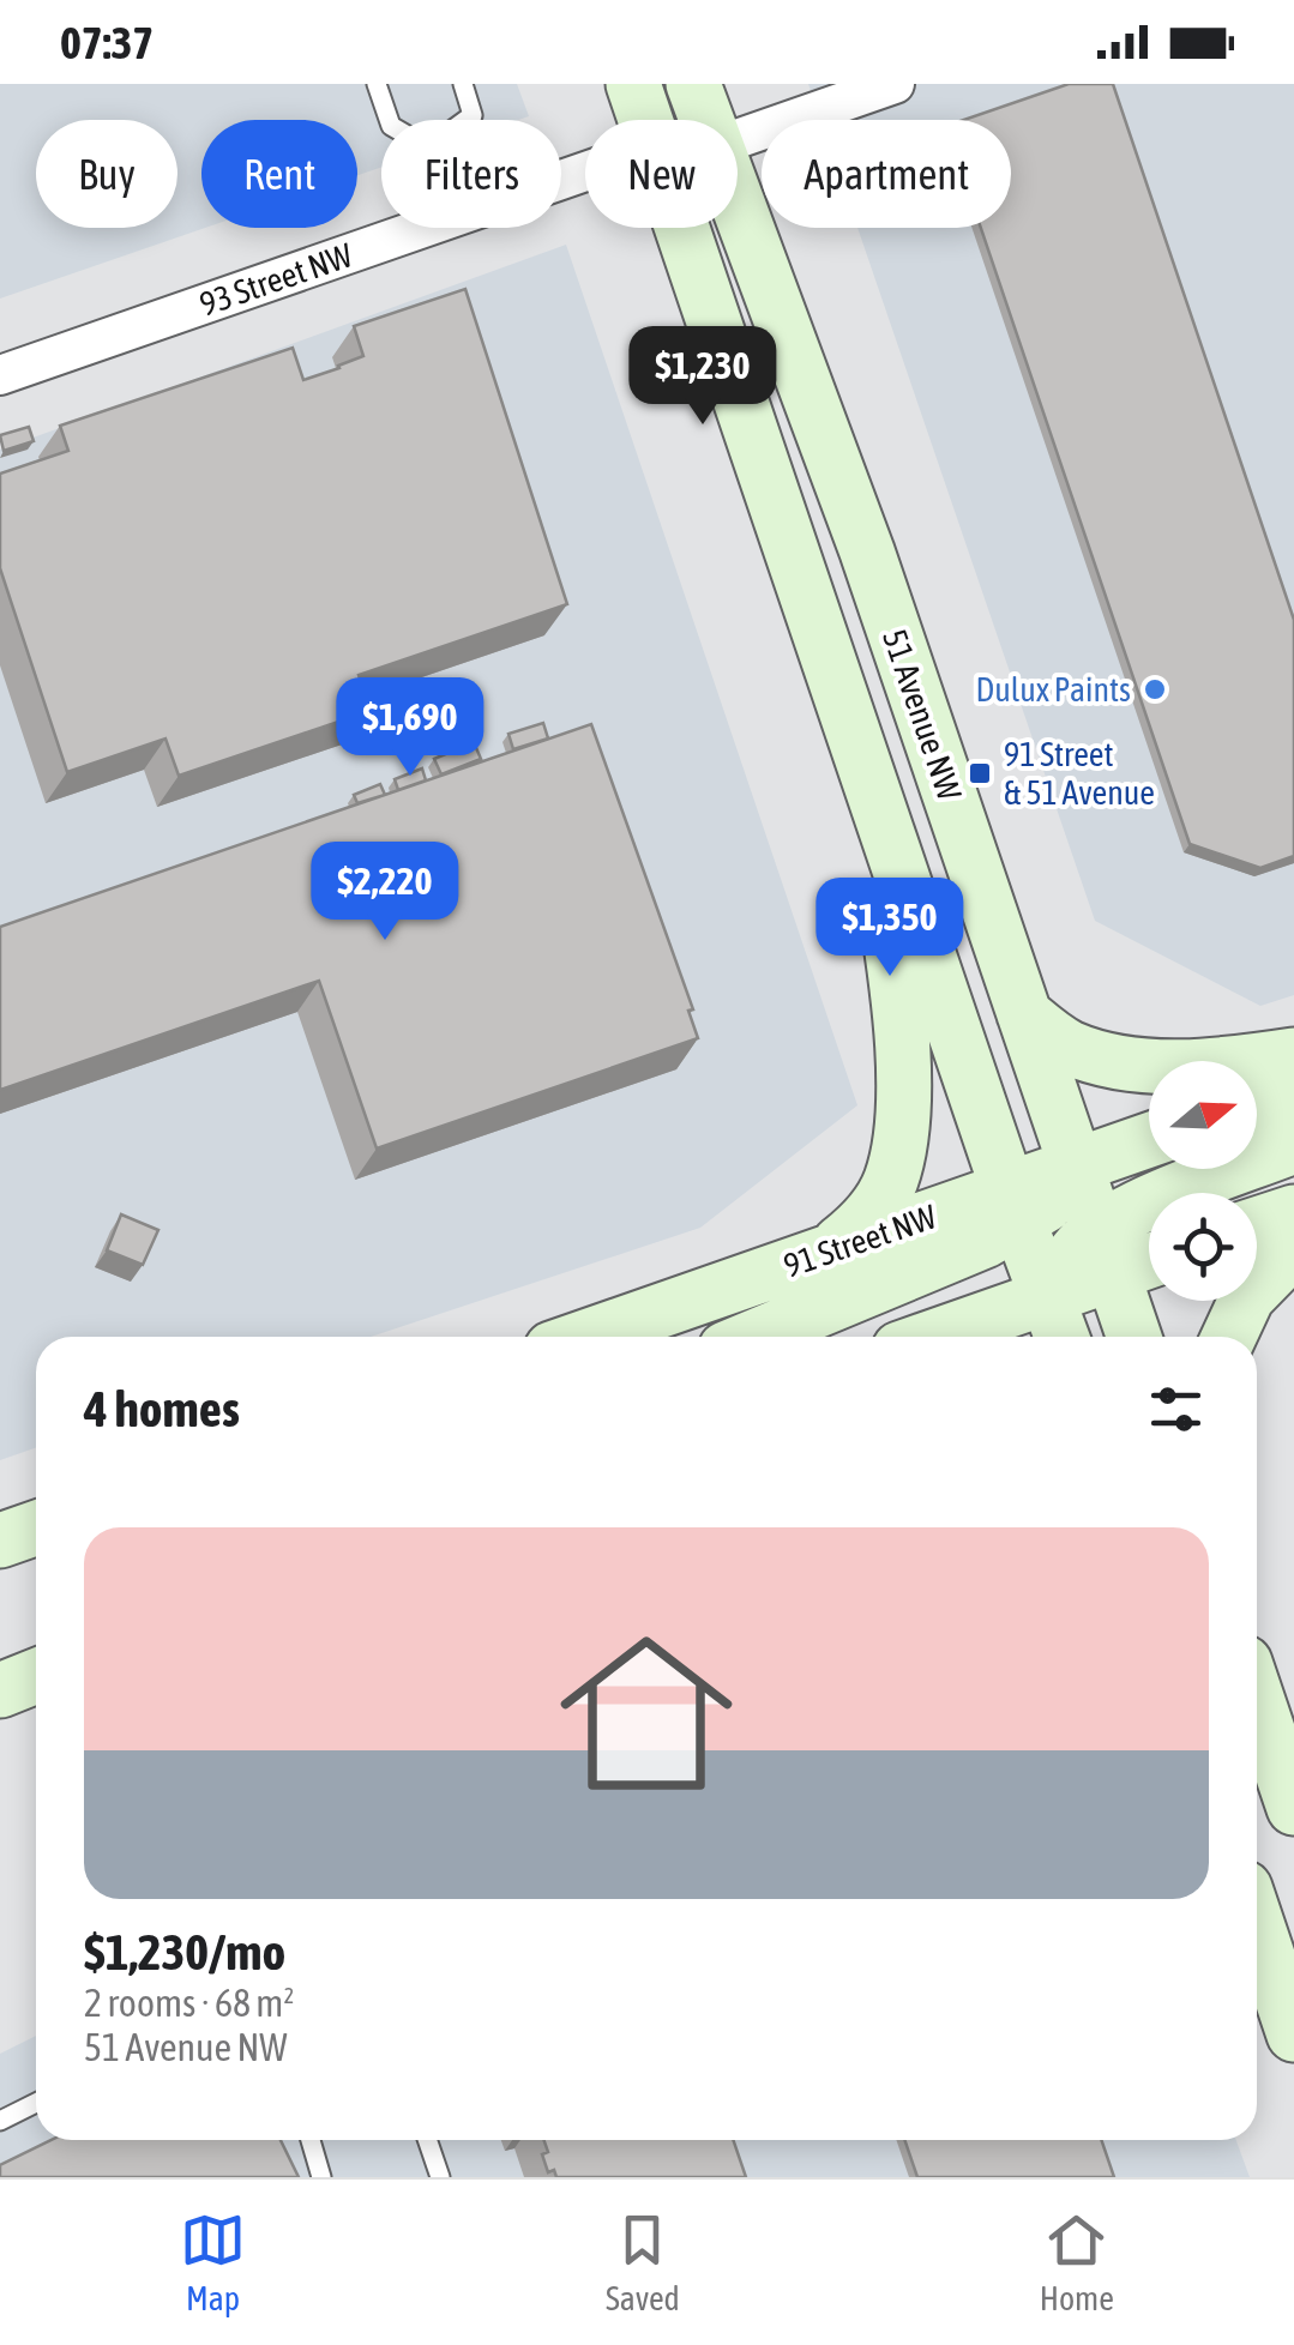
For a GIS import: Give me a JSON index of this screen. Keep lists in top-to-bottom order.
{
  "streets": {
    "main road": ["51 Avenue NW", "91 Street NW"],
    "street": ["93 Street NW"]
  },
  "places": {
    "other": ["Dulux Paints"],
    "transit": ["91 Street & 51 Avenue"]
  },
  "north": "right",
  "page": {
    "status": "07:37",
    "chip": [
      "Buy",
      "Rent",
      "Filters",
      "New",
      "Apartment"
    ],
    "price": [
      "$1,230",
      "$1,690",
      "$2,220",
      "$1,350"
    ],
    "heading": "4 homes",
    "list": [
      {
        "name": "$1,230/mo",
        "note": "2 rooms · 68 m² · 51 Avenue NW"
      }
    ],
    "tabs": ["Map", "Saved", "Home"]
  }
}
